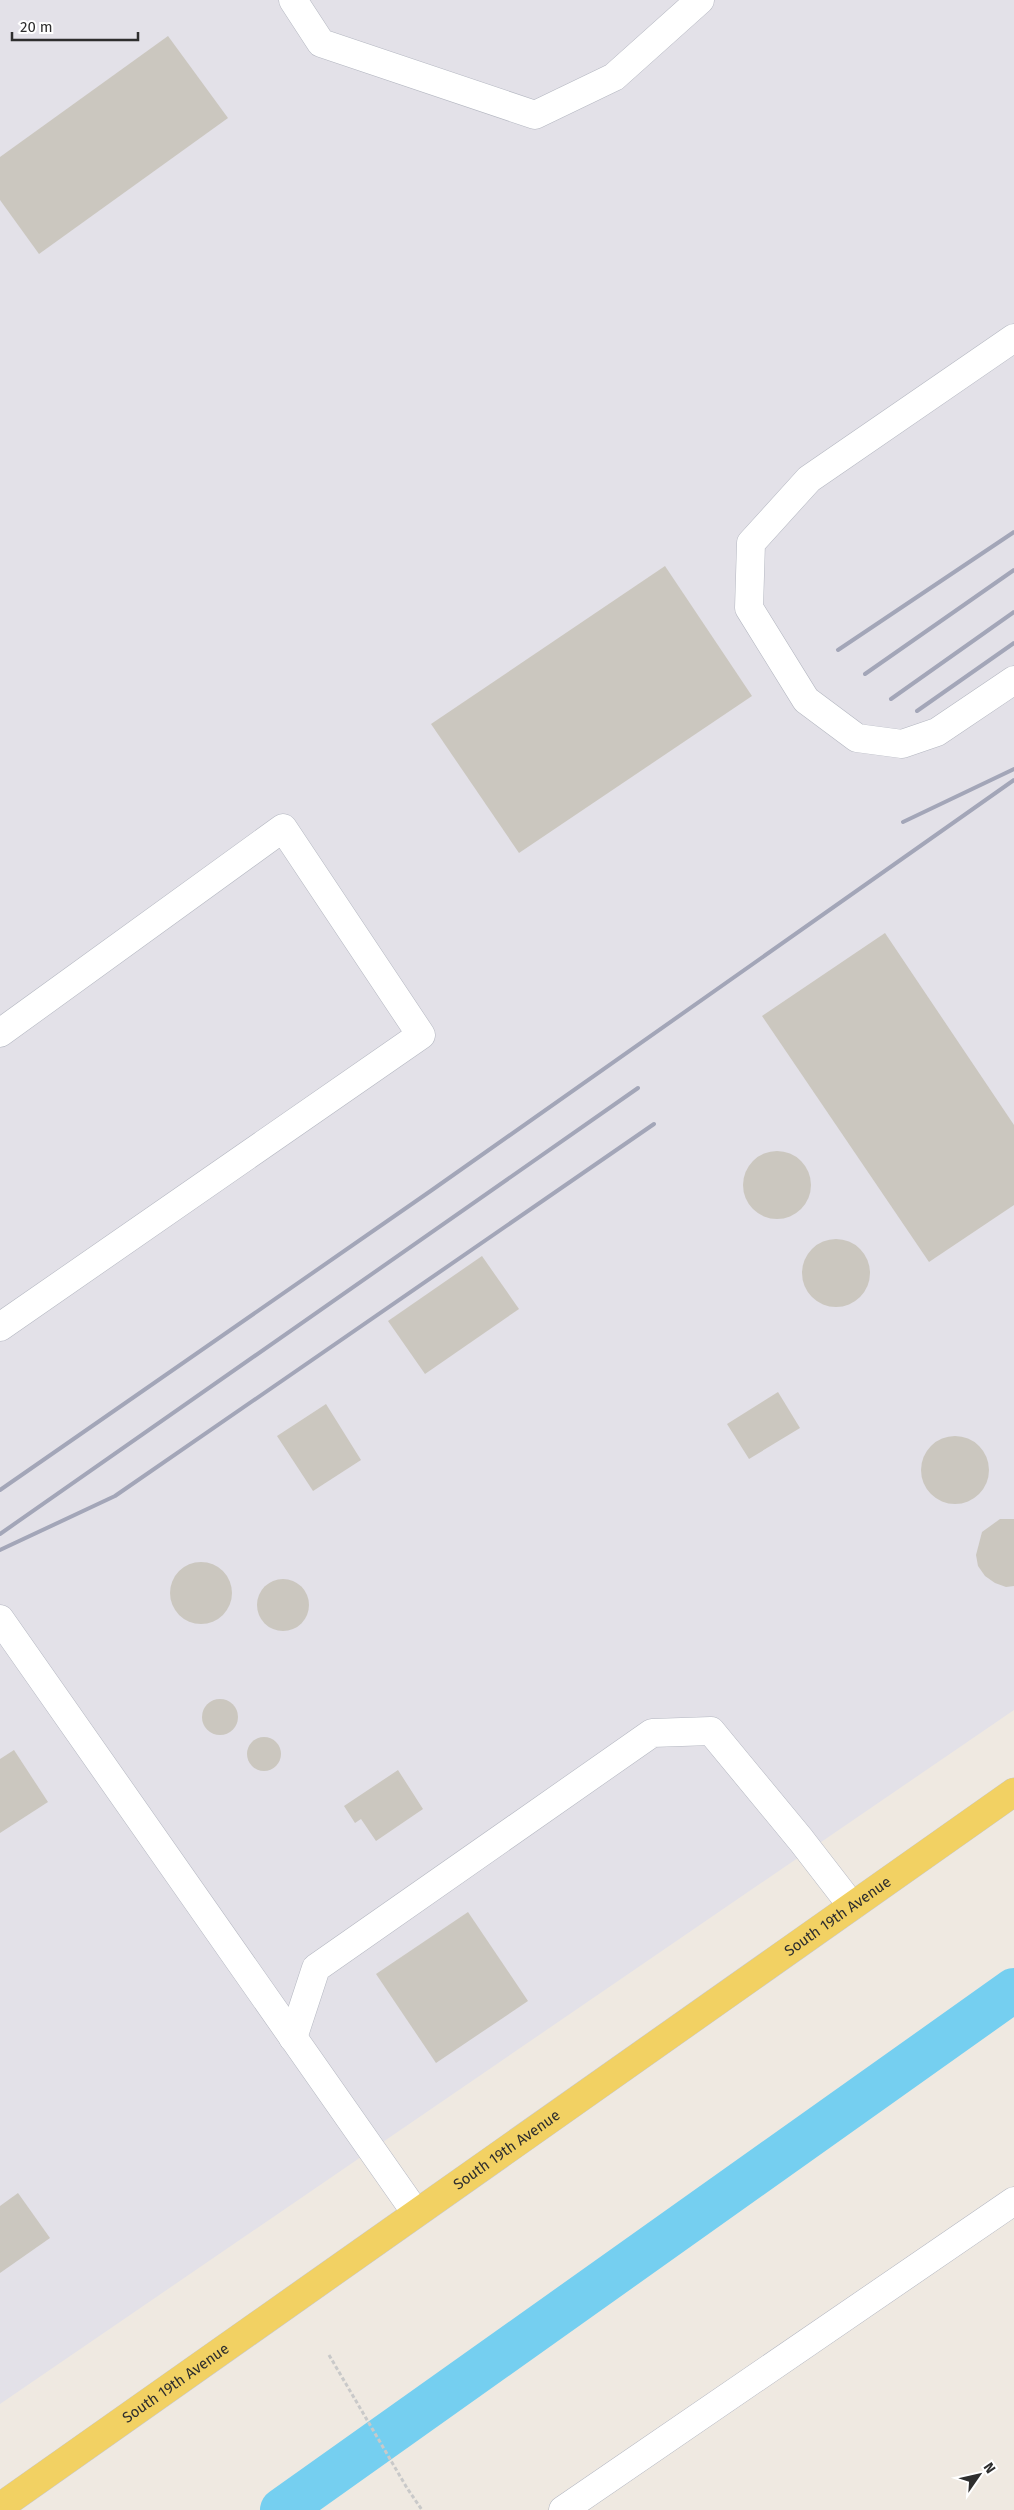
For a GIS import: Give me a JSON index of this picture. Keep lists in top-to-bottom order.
{
  "streets": {
    "main road": ["South 19th Avenue"]
  },
  "scale_bar": "20 m",
  "north": "top right"
}
